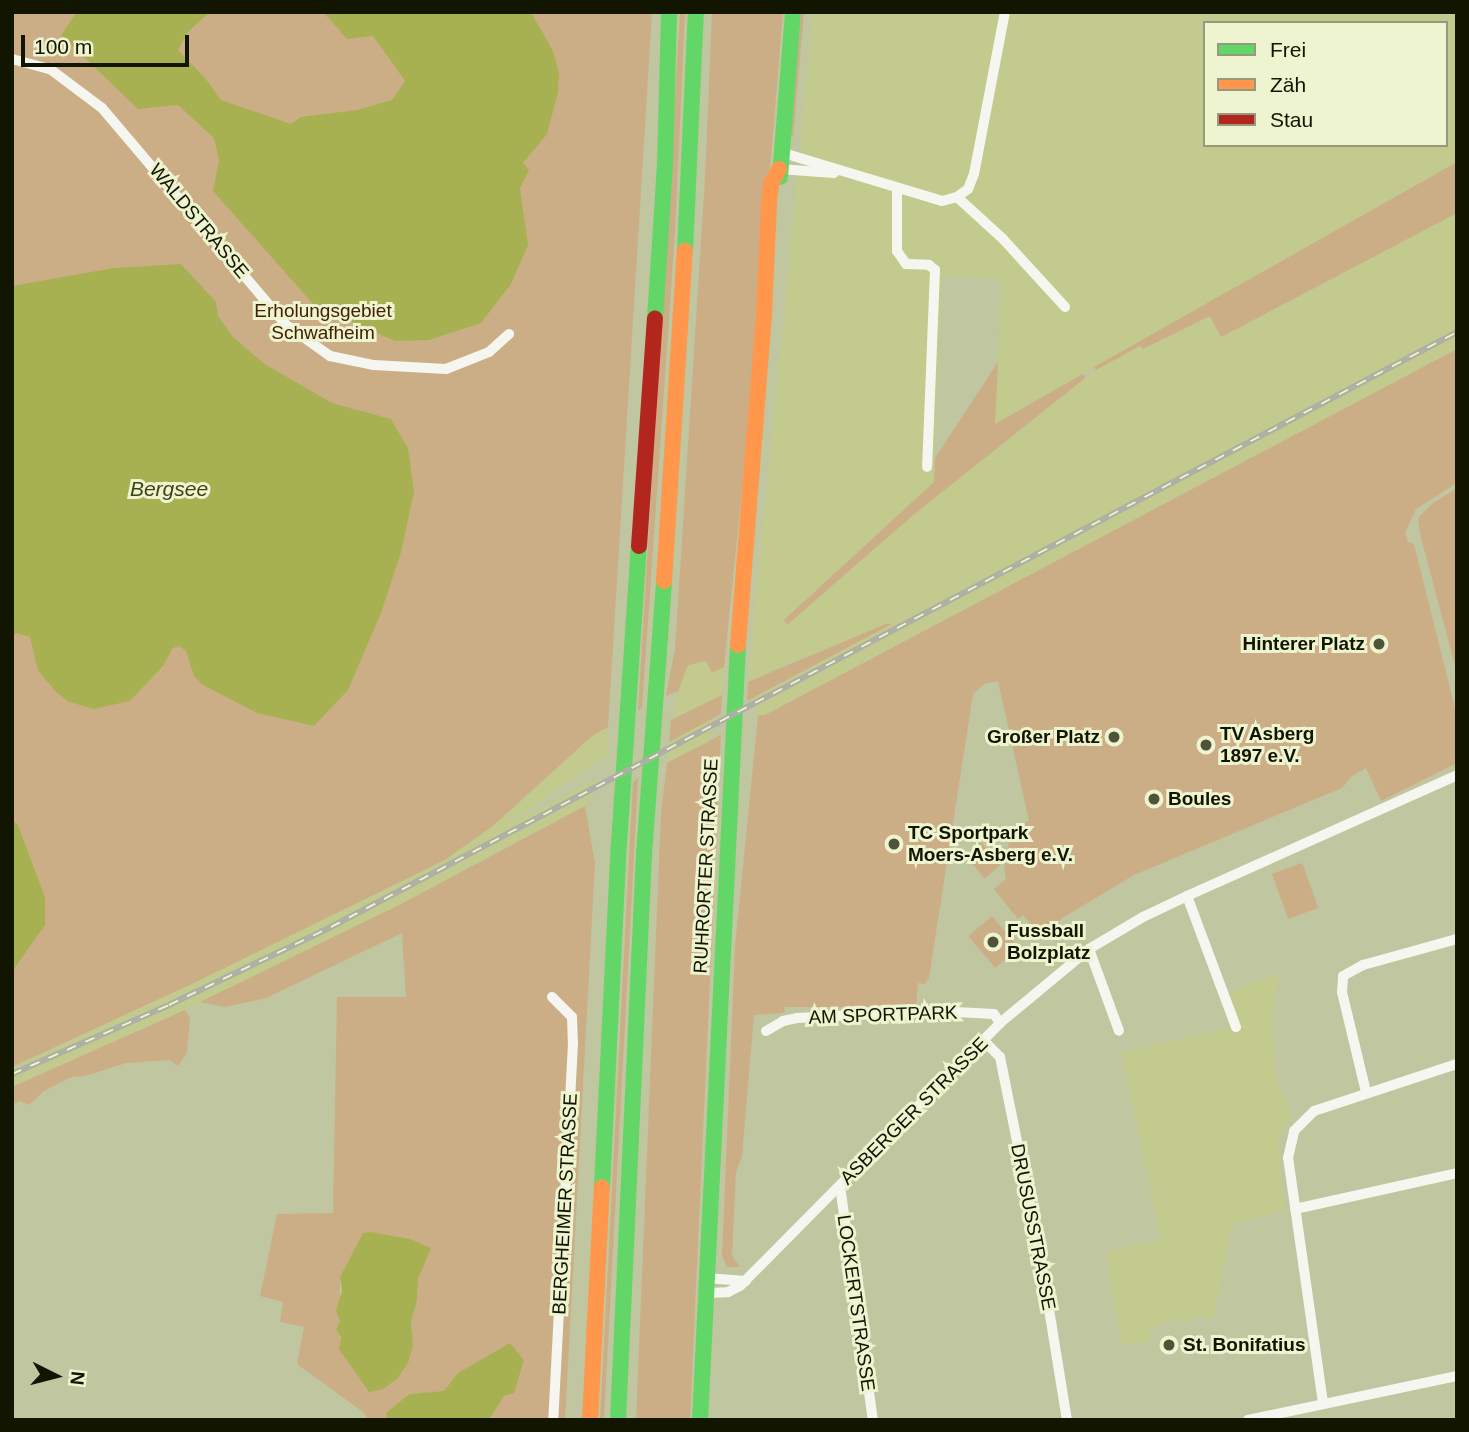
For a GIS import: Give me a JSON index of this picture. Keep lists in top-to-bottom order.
{
  "streets": {
    "main road": ["RUHRORTER STRASSE"],
    "street": [
      "WALDSTRASSE",
      "AM SPORTPARK",
      "ASBERGER STRASSE",
      "BERGHEIMER STRASSE",
      "DRUSUSSTRASSE",
      "LOCKERTSTRASSE"
    ]
  },
  "crossings": [
    ["RUHRORTER STRASSE", "ASBERGER STRASSE"],
    ["AM SPORTPARK", "ASBERGER STRASSE"],
    ["ASBERGER STRASSE", "DRUSUSSTRASSE"],
    ["ASBERGER STRASSE", "LOCKERTSTRASSE"]
  ],
  "water": ["Bergsee"],
  "parks": ["Erholungsgebiet Schwafheim"],
  "places": [
    "Hinterer Platz",
    "Großer Platz",
    "TV Asberg 1897 e.V.",
    "Boules",
    "TC Sportpark Moers-Asberg e.V.",
    "Fussball Bolzplatz",
    "St. Bonifatius"
  ],
  "legend": ["Frei", "Zäh", "Stau"],
  "scale_bar": "100 m",
  "north": "right"
}
